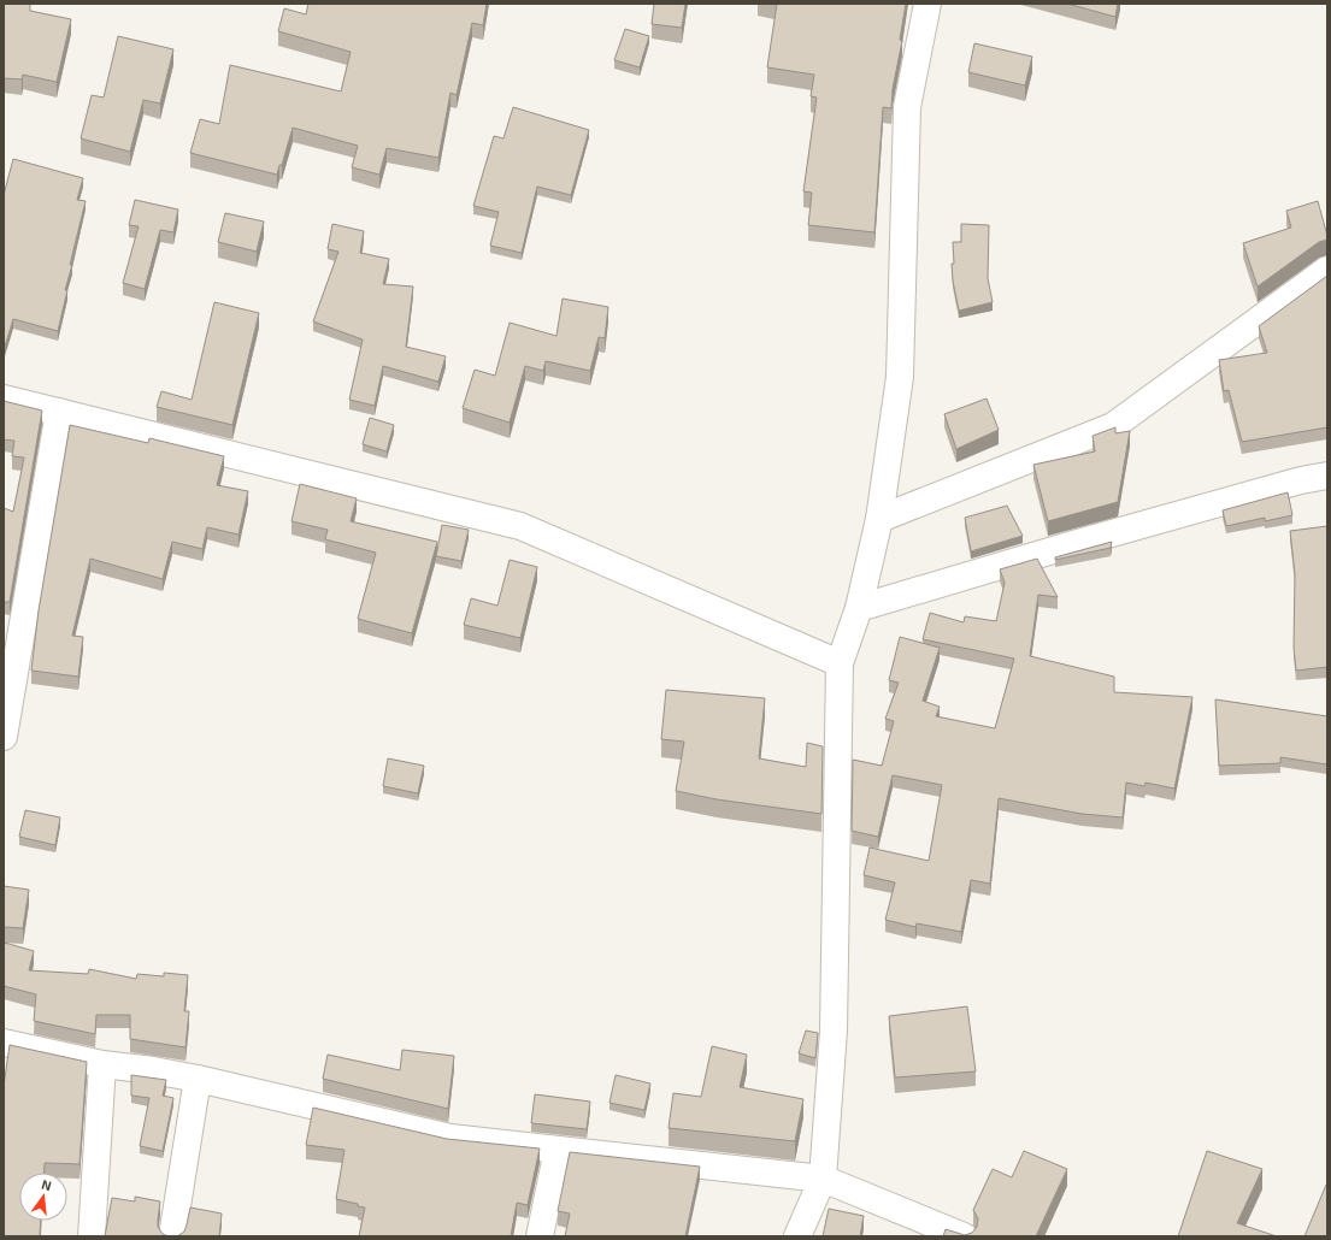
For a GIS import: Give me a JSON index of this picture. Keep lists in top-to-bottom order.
{
  "north": "top"
}
